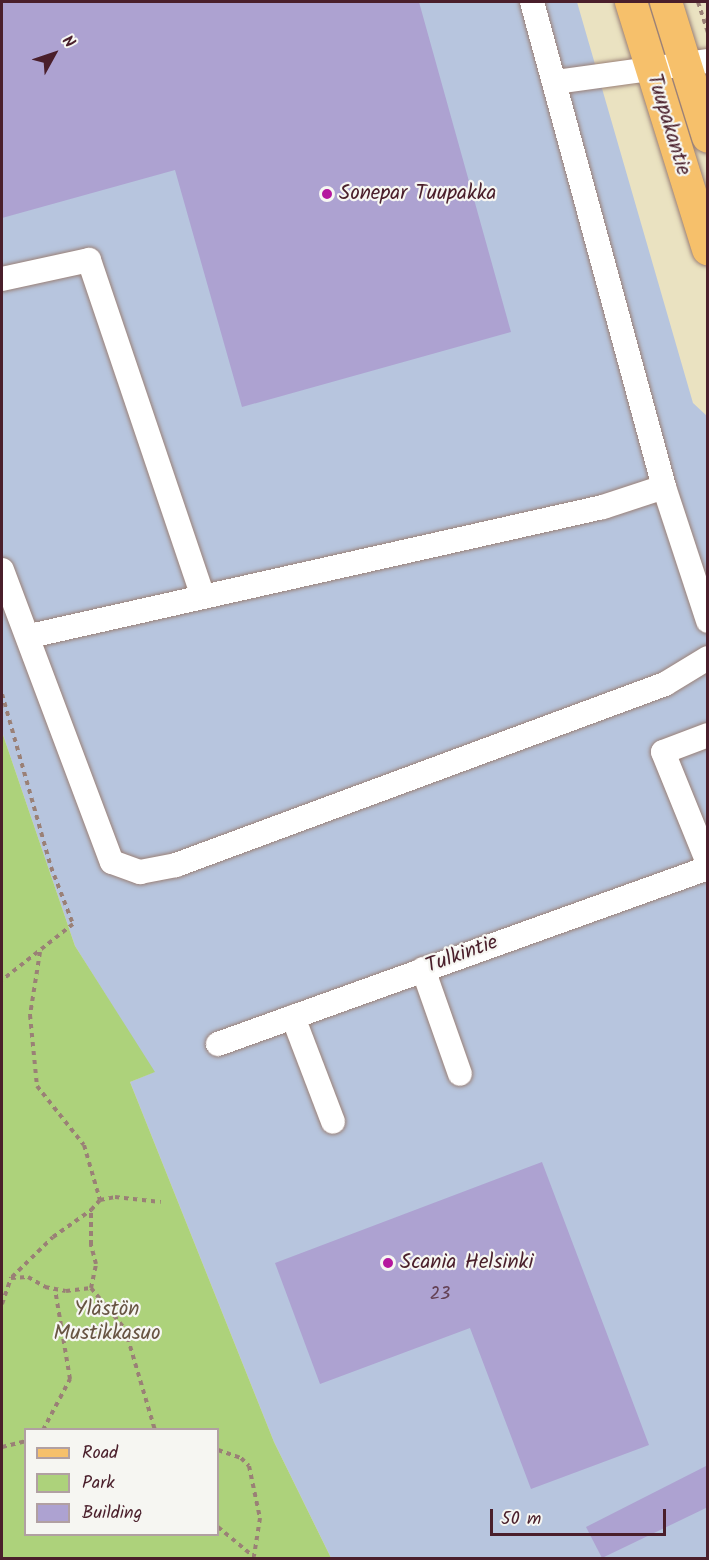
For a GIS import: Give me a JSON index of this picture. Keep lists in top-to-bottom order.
{
  "streets": {
    "main road": ["Tuupakantie"],
    "street": ["Tulkintie"]
  },
  "parks": ["Ylästön Mustikkasuo"],
  "places": ["Sonepar Tuupakka", "Scania Helsinki"],
  "house_numbers": ["23"],
  "legend": ["Road", "Park", "Building"],
  "scale_bar": "50 m",
  "north": "top right"
}
